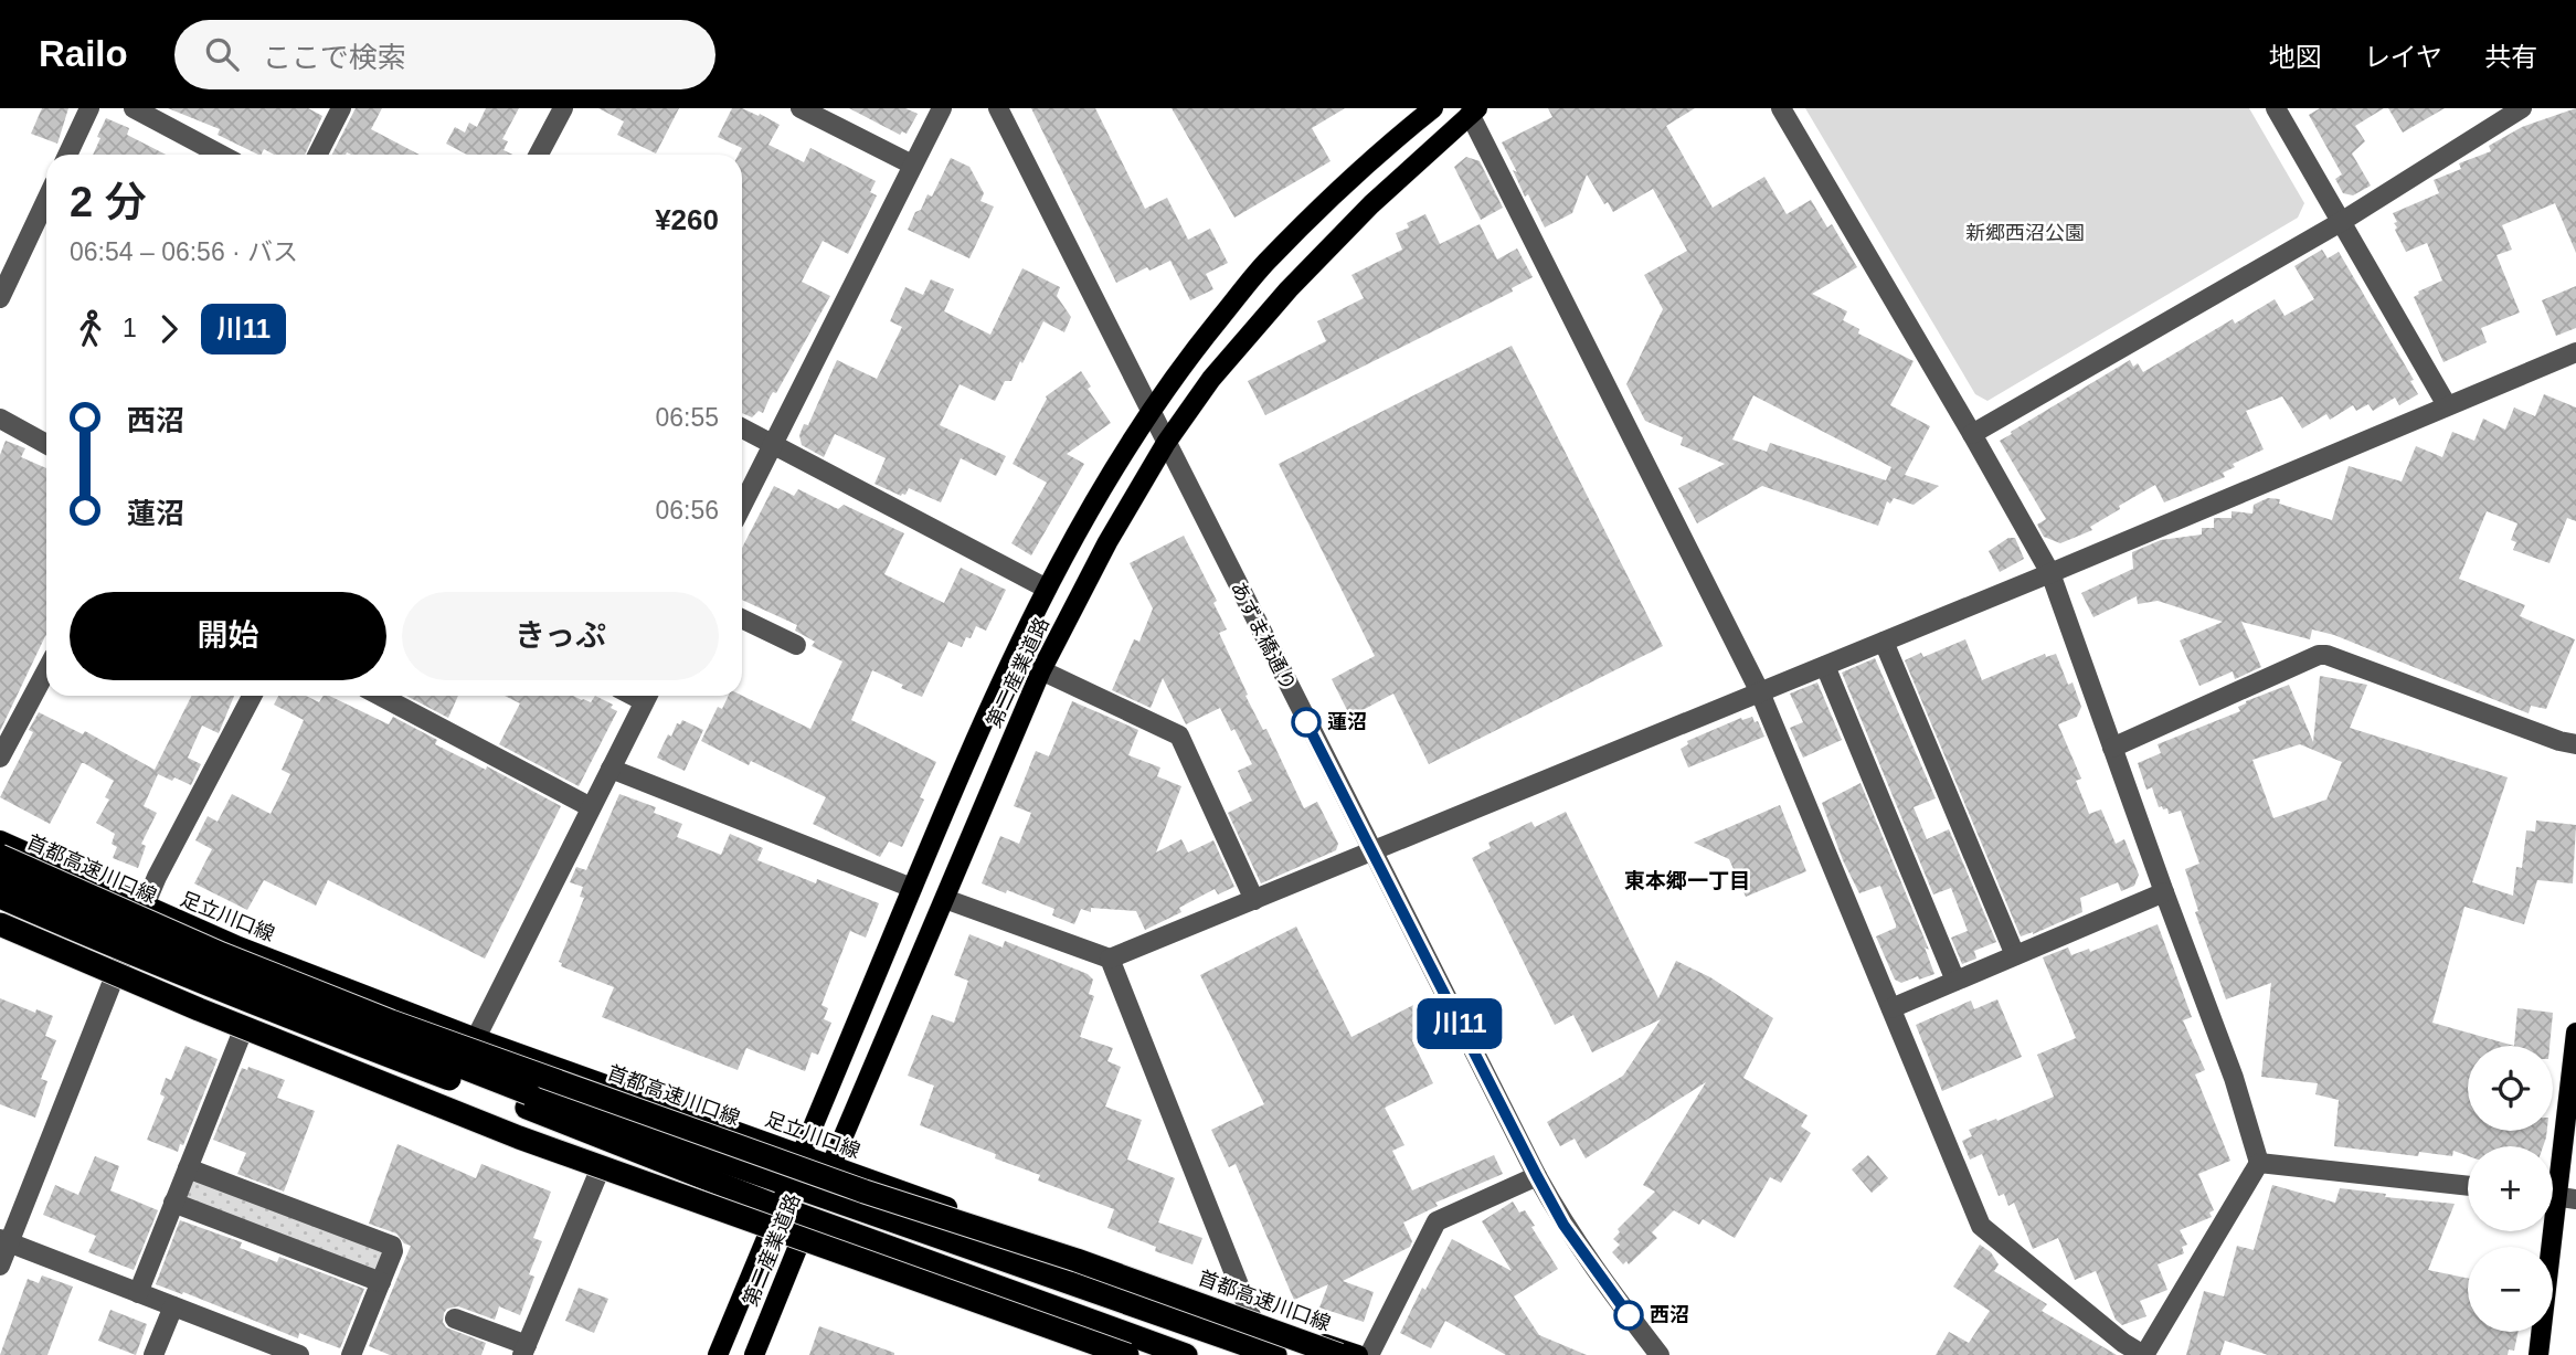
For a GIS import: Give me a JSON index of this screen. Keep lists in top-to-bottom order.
{
  "streets": {
    "highway": ["首都高速川口線"],
    "main road": ["第二産業道路", "足立川口線"],
    "street": ["あずま橋通り"]
  },
  "crossings": [
    ["あずま橋通り", "第二産業道路"],
    ["第二産業道路", "足立川口線"]
  ],
  "districts": ["東本郷一丁目"],
  "parks": ["新郷西沼公園"],
  "places": ["蓮沼", "西沼"],
  "lines": ["bus line 川11"],
  "page": {
    "header": "Railo",
    "search": "ここで検索",
    "nav": ["地図", "レイヤ", "共有"],
    "on_map": "川11",
    "heading": ["2 分", "06:54 – 06:56 · バス", "¥260"],
    "legs": ["1", "川11"],
    "list": [
      {
        "name": "西沼",
        "value": "06:55"
      },
      {
        "name": "蓮沼",
        "value": "06:56"
      }
    ],
    "buttons": ["開始", "きっぷ"],
    "map_buttons": ["+", "−"]
  }
}
